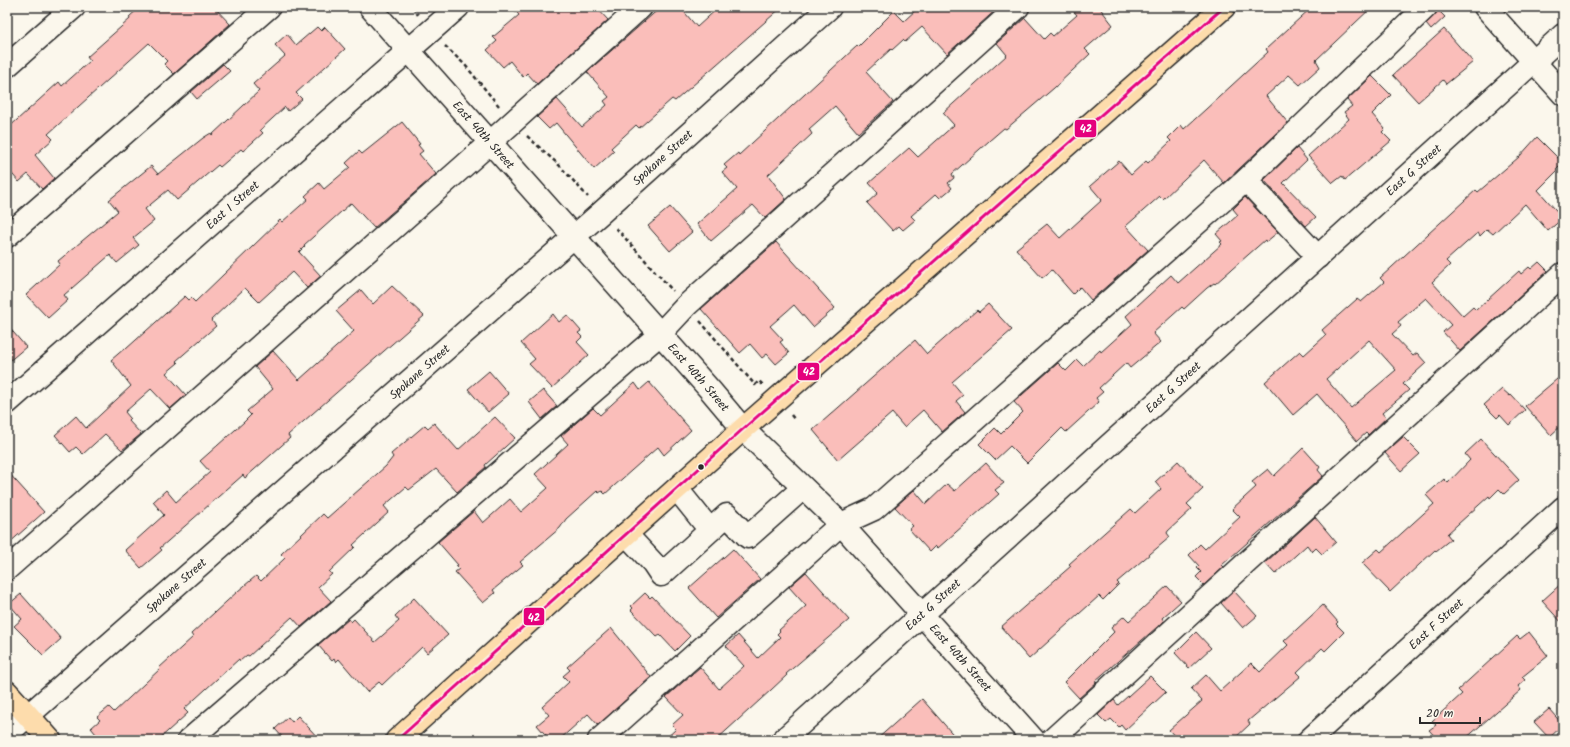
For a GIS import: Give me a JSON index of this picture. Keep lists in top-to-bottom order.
{
  "streets": {
    "street": [
      "East 40th Street",
      "Spokane Street",
      "East G Street",
      "East I Street",
      "East F Street"
    ]
  },
  "crossings": [
    ["East 40th Street", "Spokane Street"],
    ["East 40th Street", "East G Street"],
    ["East 40th Street", "East I Street"]
  ],
  "lines": ["transit line 42"],
  "scale_bar": "20 m"
}
